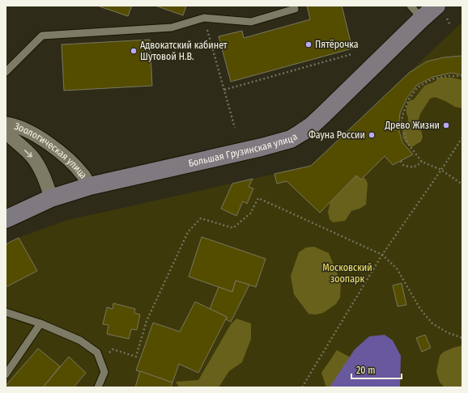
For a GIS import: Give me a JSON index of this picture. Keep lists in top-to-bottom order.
{
  "streets": {
    "main road": ["Большая Грузинская улица"],
    "street": ["Зоологическая улица"]
  },
  "crossings": [
    ["Большая Грузинская улица", "Зоологическая улица"]
  ],
  "parks": ["Московский зоопарк"],
  "places": [
    "Пятёрочка",
    "Адвокатский кабинет Шутовой Н.В.",
    "Древо Жизни",
    "Фауна России"
  ],
  "scale_bar": "20 m"
}
